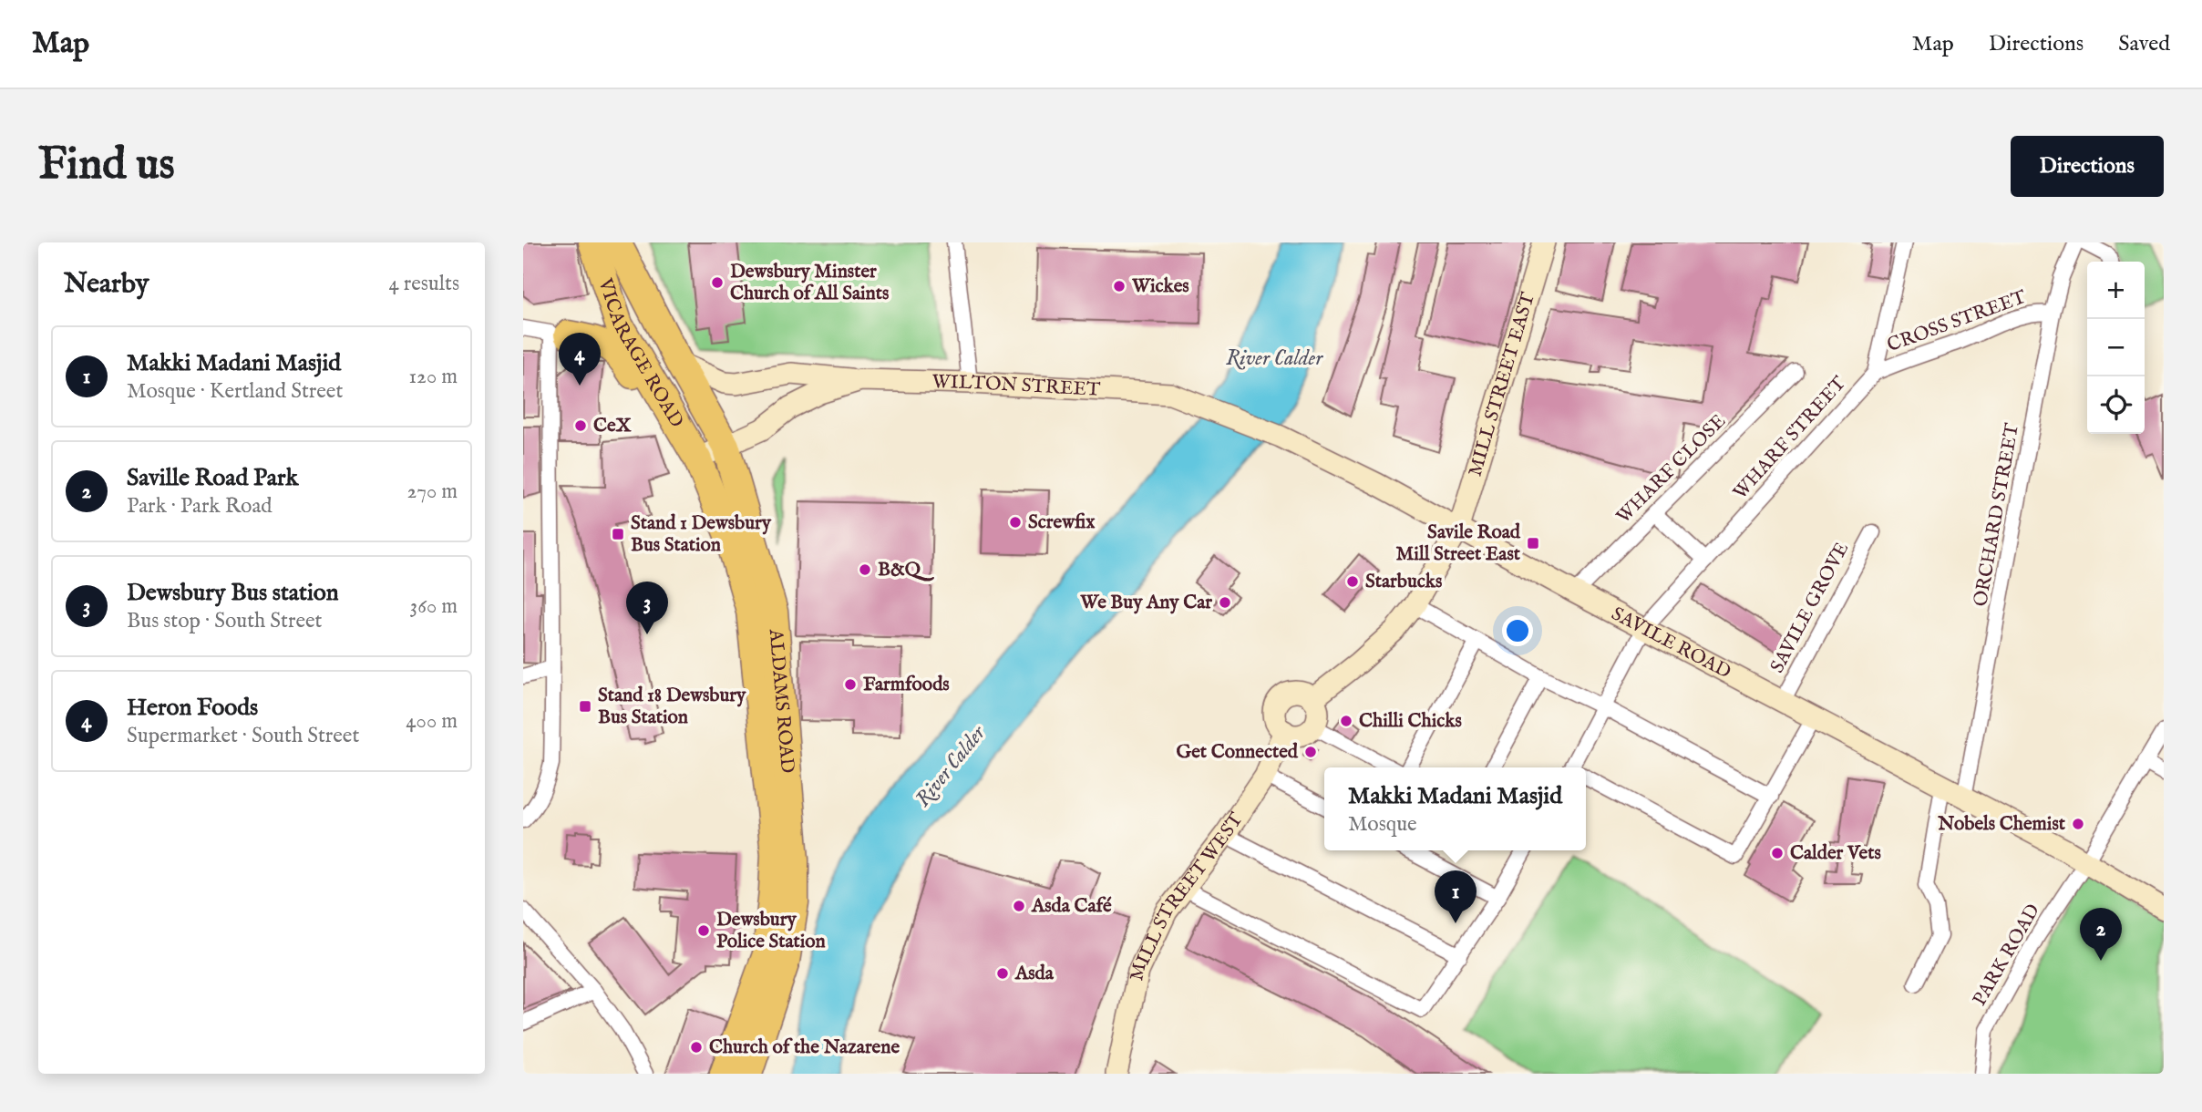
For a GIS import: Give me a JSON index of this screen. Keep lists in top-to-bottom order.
{
  "streets": {
    "highway": ["VICARAGE ROAD", "ALDAMS ROAD"],
    "main road": [
      "MILL STREET EAST",
      "WILTON STREET",
      "SAVILE ROAD",
      "MILL STREET WEST"
    ],
    "street": [
      "CROSS STREET",
      "WHARF STREET",
      "WHARF CLOSE",
      "ORCHARD STREET",
      "SAVILE GROVE",
      "PARK ROAD"
    ]
  },
  "crossings": [
    ["CROSS STREET", "WHARF STREET"],
    ["CROSS STREET", "ORCHARD STREET"],
    ["VICARAGE ROAD", "WILTON STREET"],
    ["VICARAGE ROAD", "ALDAMS ROAD"],
    ["MILL STREET EAST", "SAVILE ROAD"],
    ["WILTON STREET", "SAVILE ROAD"],
    ["WILTON STREET", "ALDAMS ROAD"],
    ["WHARF STREET", "SAVILE ROAD"],
    ["WHARF CLOSE", "SAVILE ROAD"],
    ["ORCHARD STREET", "SAVILE ROAD"],
    ["SAVILE GROVE", "SAVILE ROAD"],
    ["SAVILE ROAD", "PARK ROAD"]
  ],
  "water": ["River Calder"],
  "places": {
    "other": [
      "Dewsbury Minster Church of All Saints",
      "Wickes",
      "CeX",
      "Screwfix",
      "B&Q",
      "Starbucks",
      "We Buy Any Car",
      "Farmfoods",
      "Chilli Chicks",
      "Get Connected",
      "Nobels Chemist",
      "Calder Vets",
      "Asda Café",
      "Dewsbury Police Station",
      "Asda",
      "Church of the Nazarene"
    ],
    "transit": ["Stand 1 Dewsbury Bus Station", "Savile Road Mill Street East", "Stand 18 Dewsbury Bus Station"]
  },
  "page": {
    "header": "Map",
    "nav": ["Map", "Directions", "Saved"],
    "buttons": "Directions",
    "title": "Find us",
    "heading": ["Nearby", "4 results"],
    "map_buttons": ["+", "−"],
    "list": [
      {
        "mark": "1",
        "name": "Makki Madani Masjid",
        "note": "Mosque · Kertland Street",
        "value": "120 m"
      },
      {
        "mark": "2",
        "name": "Saville Road Park",
        "note": "Park · Park Road",
        "value": "270 m"
      },
      {
        "mark": "3",
        "name": "Dewsbury Bus station",
        "note": "Bus stop · South Street",
        "value": "360 m"
      },
      {
        "mark": "4",
        "name": "Heron Foods",
        "note": "Supermarket · South Street",
        "value": "400 m"
      }
    ],
    "pins": [
      "4",
      "3",
      "1",
      "2"
    ],
    "popup": ["Makki Madani Masjid", "Mosque"]
  }
}
